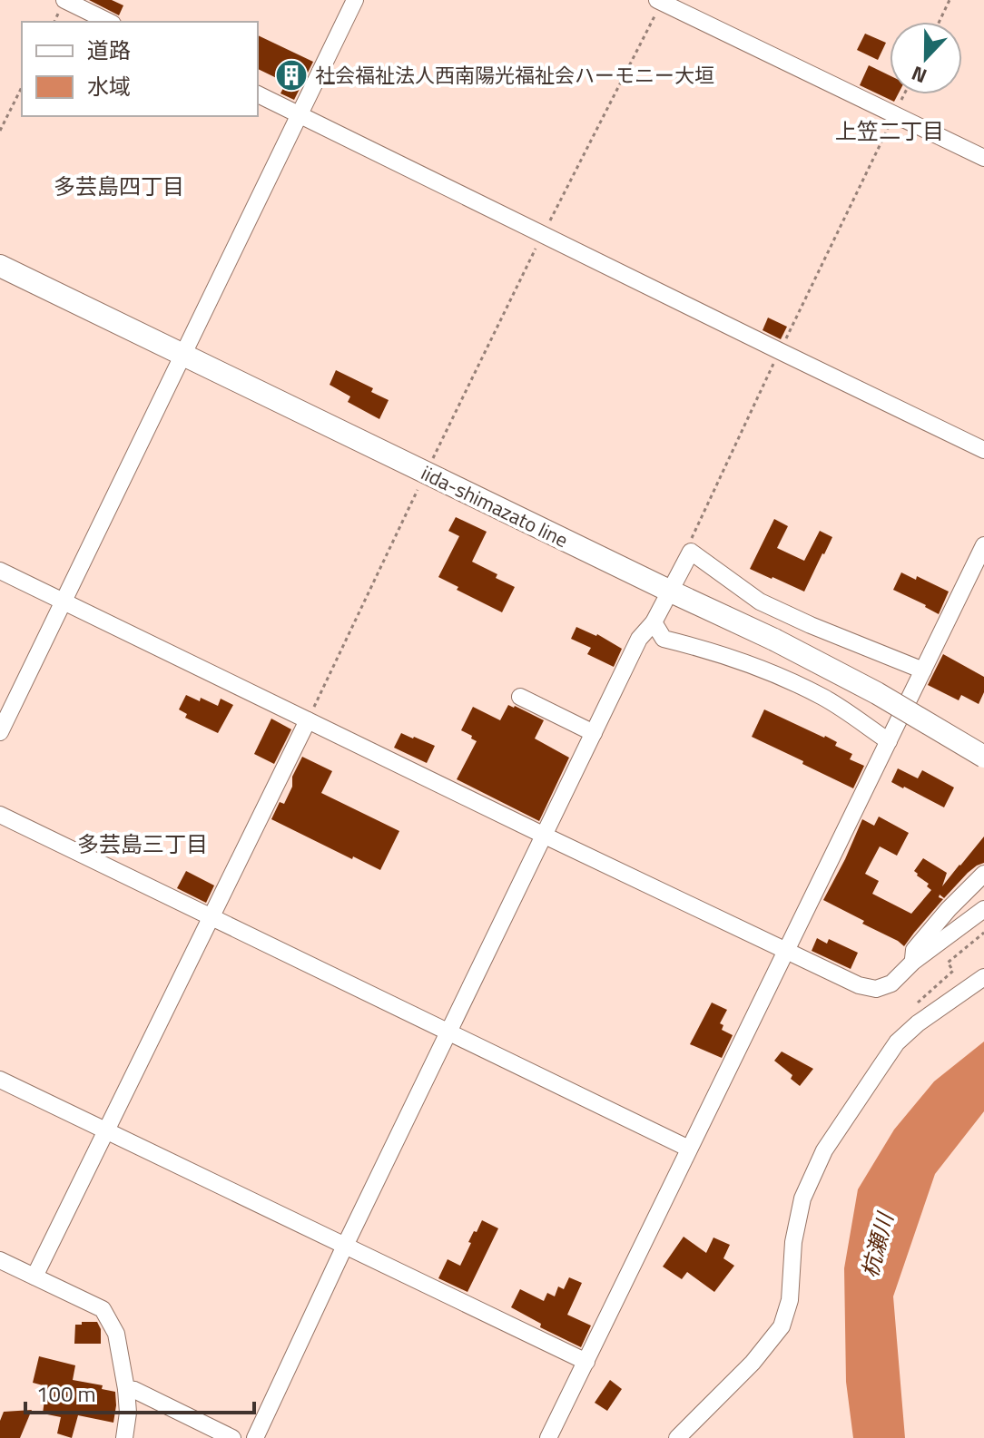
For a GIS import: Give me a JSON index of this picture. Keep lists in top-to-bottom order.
{
  "streets": {
    "main road": ["iida-shimazato line"]
  },
  "districts": ["上笠二丁目", "多芸島四丁目", "多芸島三丁目"],
  "water": ["杭瀬川"],
  "places": {
    "building": ["社会福祉法人西南陽光福祉会ハーモニー大垣"]
  },
  "legend": ["道路", "水域"],
  "scale_bar": "100 m",
  "north": "bottom"
}
